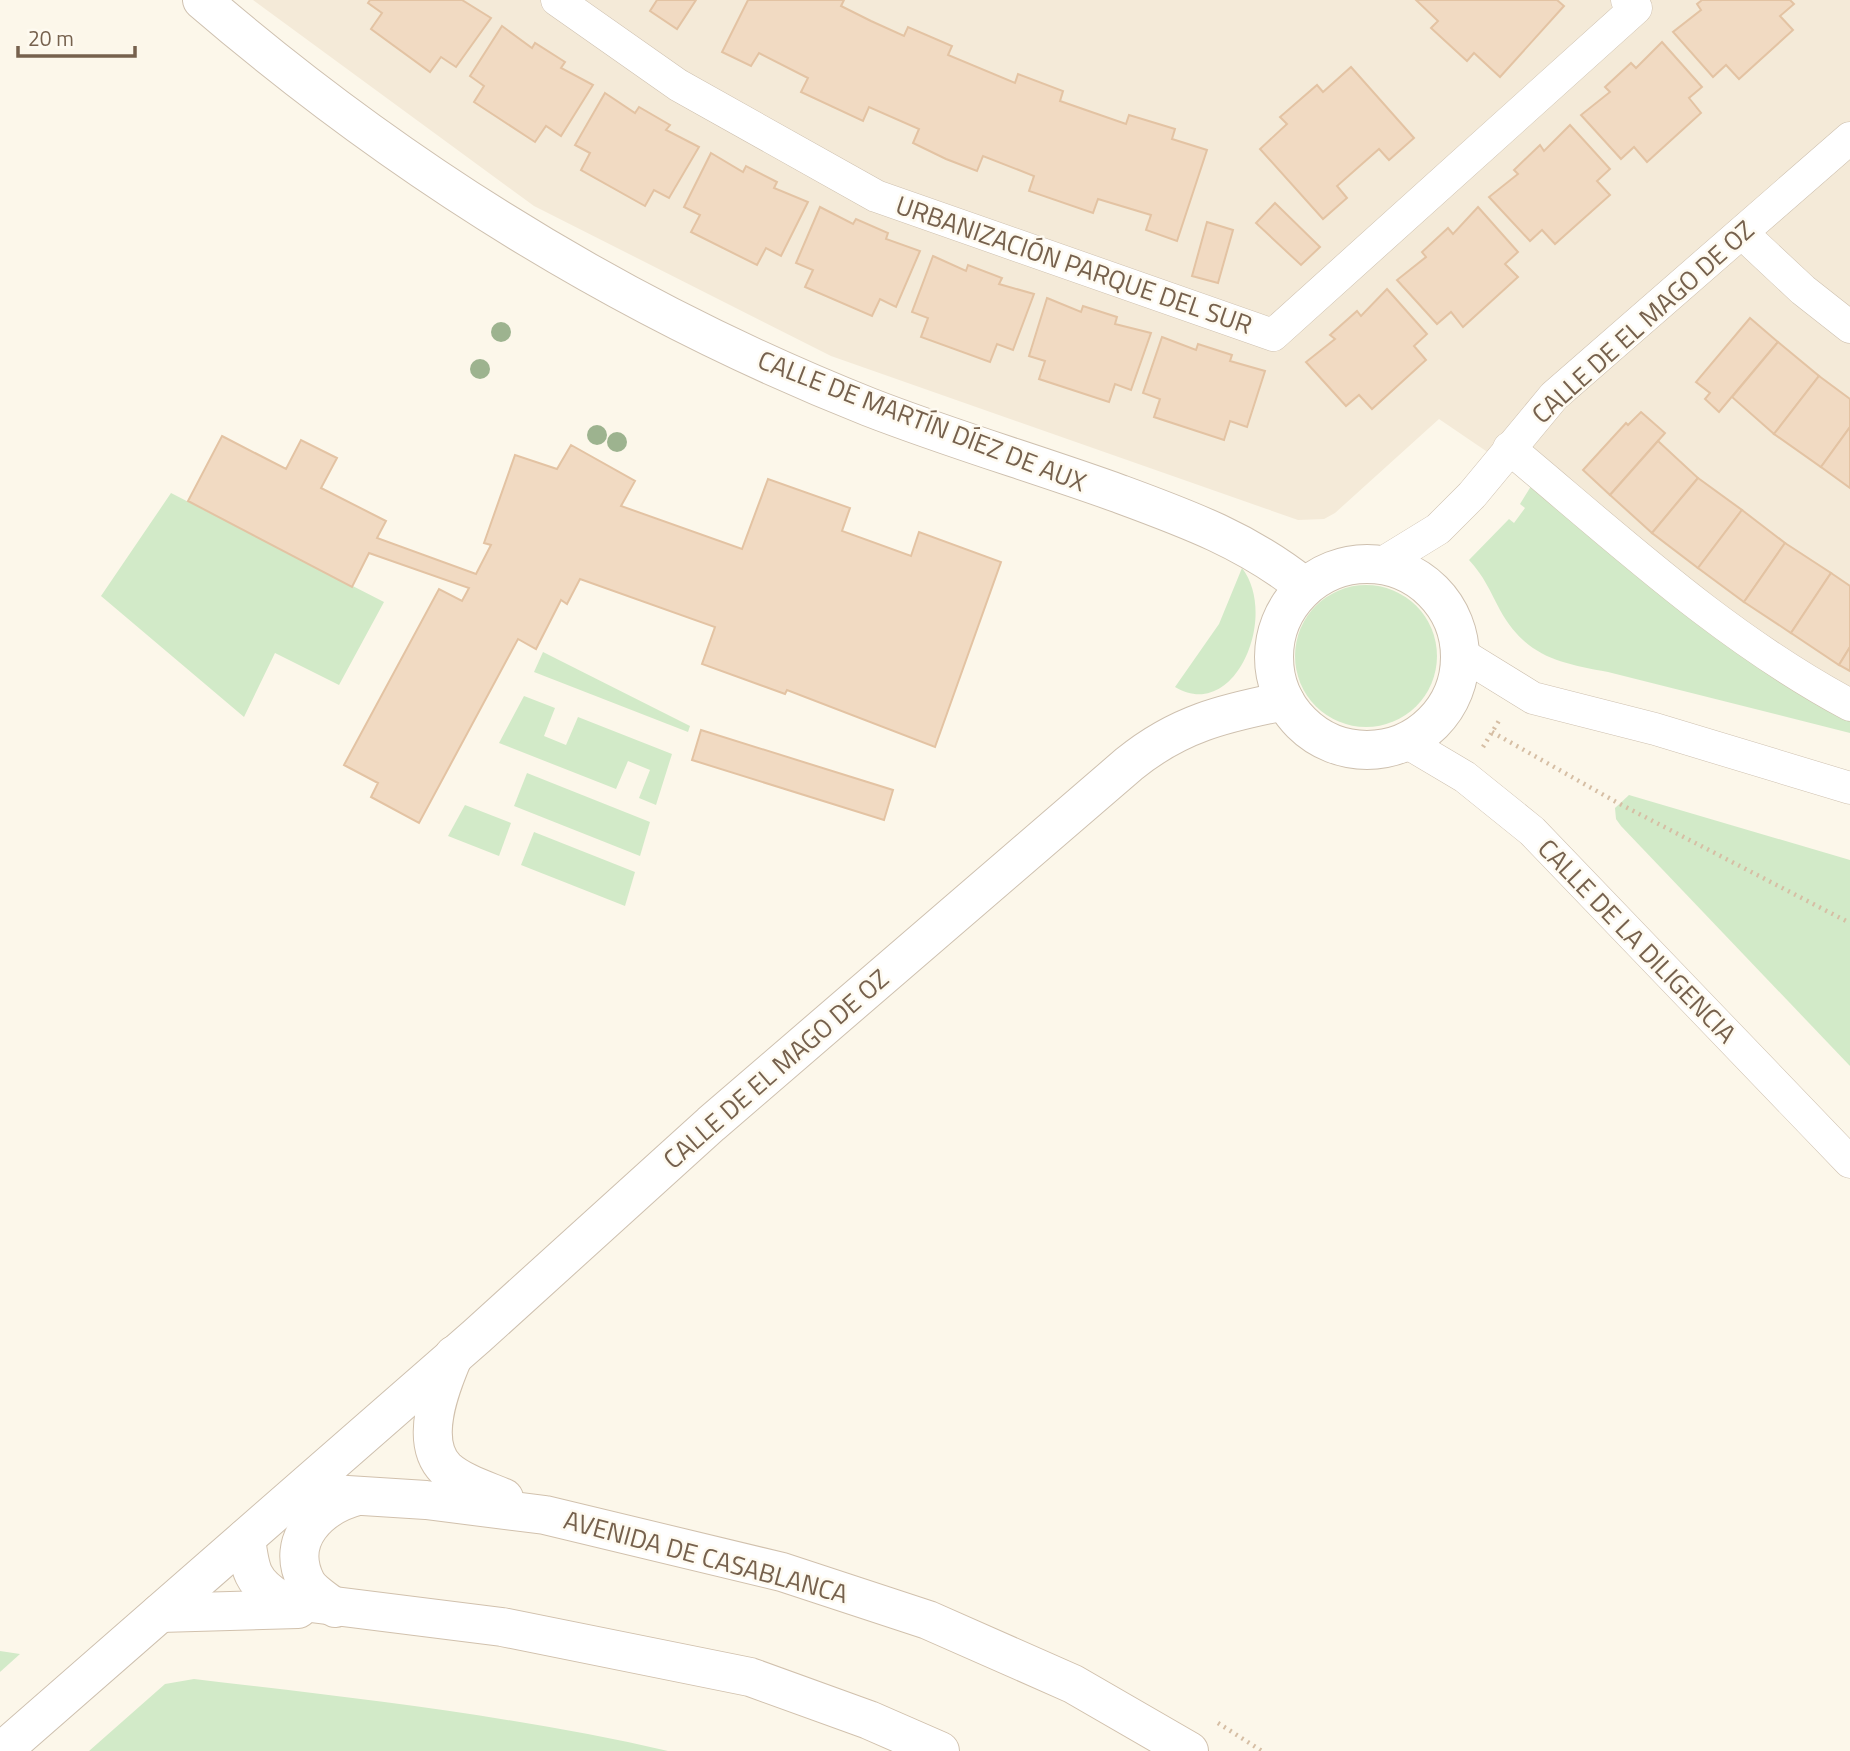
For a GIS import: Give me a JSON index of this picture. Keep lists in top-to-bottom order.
{
  "streets": {
    "street": [
      "URBANIZACIÓN PARQUE DEL SUR",
      "CALLE DE EL MAGO DE OZ",
      "CALLE DE MARTÍN DÍEZ DE AUX",
      "CALLE DE LA DILIGENCIA",
      "AVENIDA DE CASABLANCA"
    ]
  },
  "crossings": [
    ["CALLE DE EL MAGO DE OZ", "CALLE DE MARTÍN DÍEZ DE AUX"],
    ["CALLE DE EL MAGO DE OZ", "CALLE DE LA DILIGENCIA"],
    ["CALLE DE EL MAGO DE OZ", "AVENIDA DE CASABLANCA"],
    ["CALLE DE MARTÍN DÍEZ DE AUX", "CALLE DE LA DILIGENCIA"]
  ],
  "scale_bar": "20 m"
}
